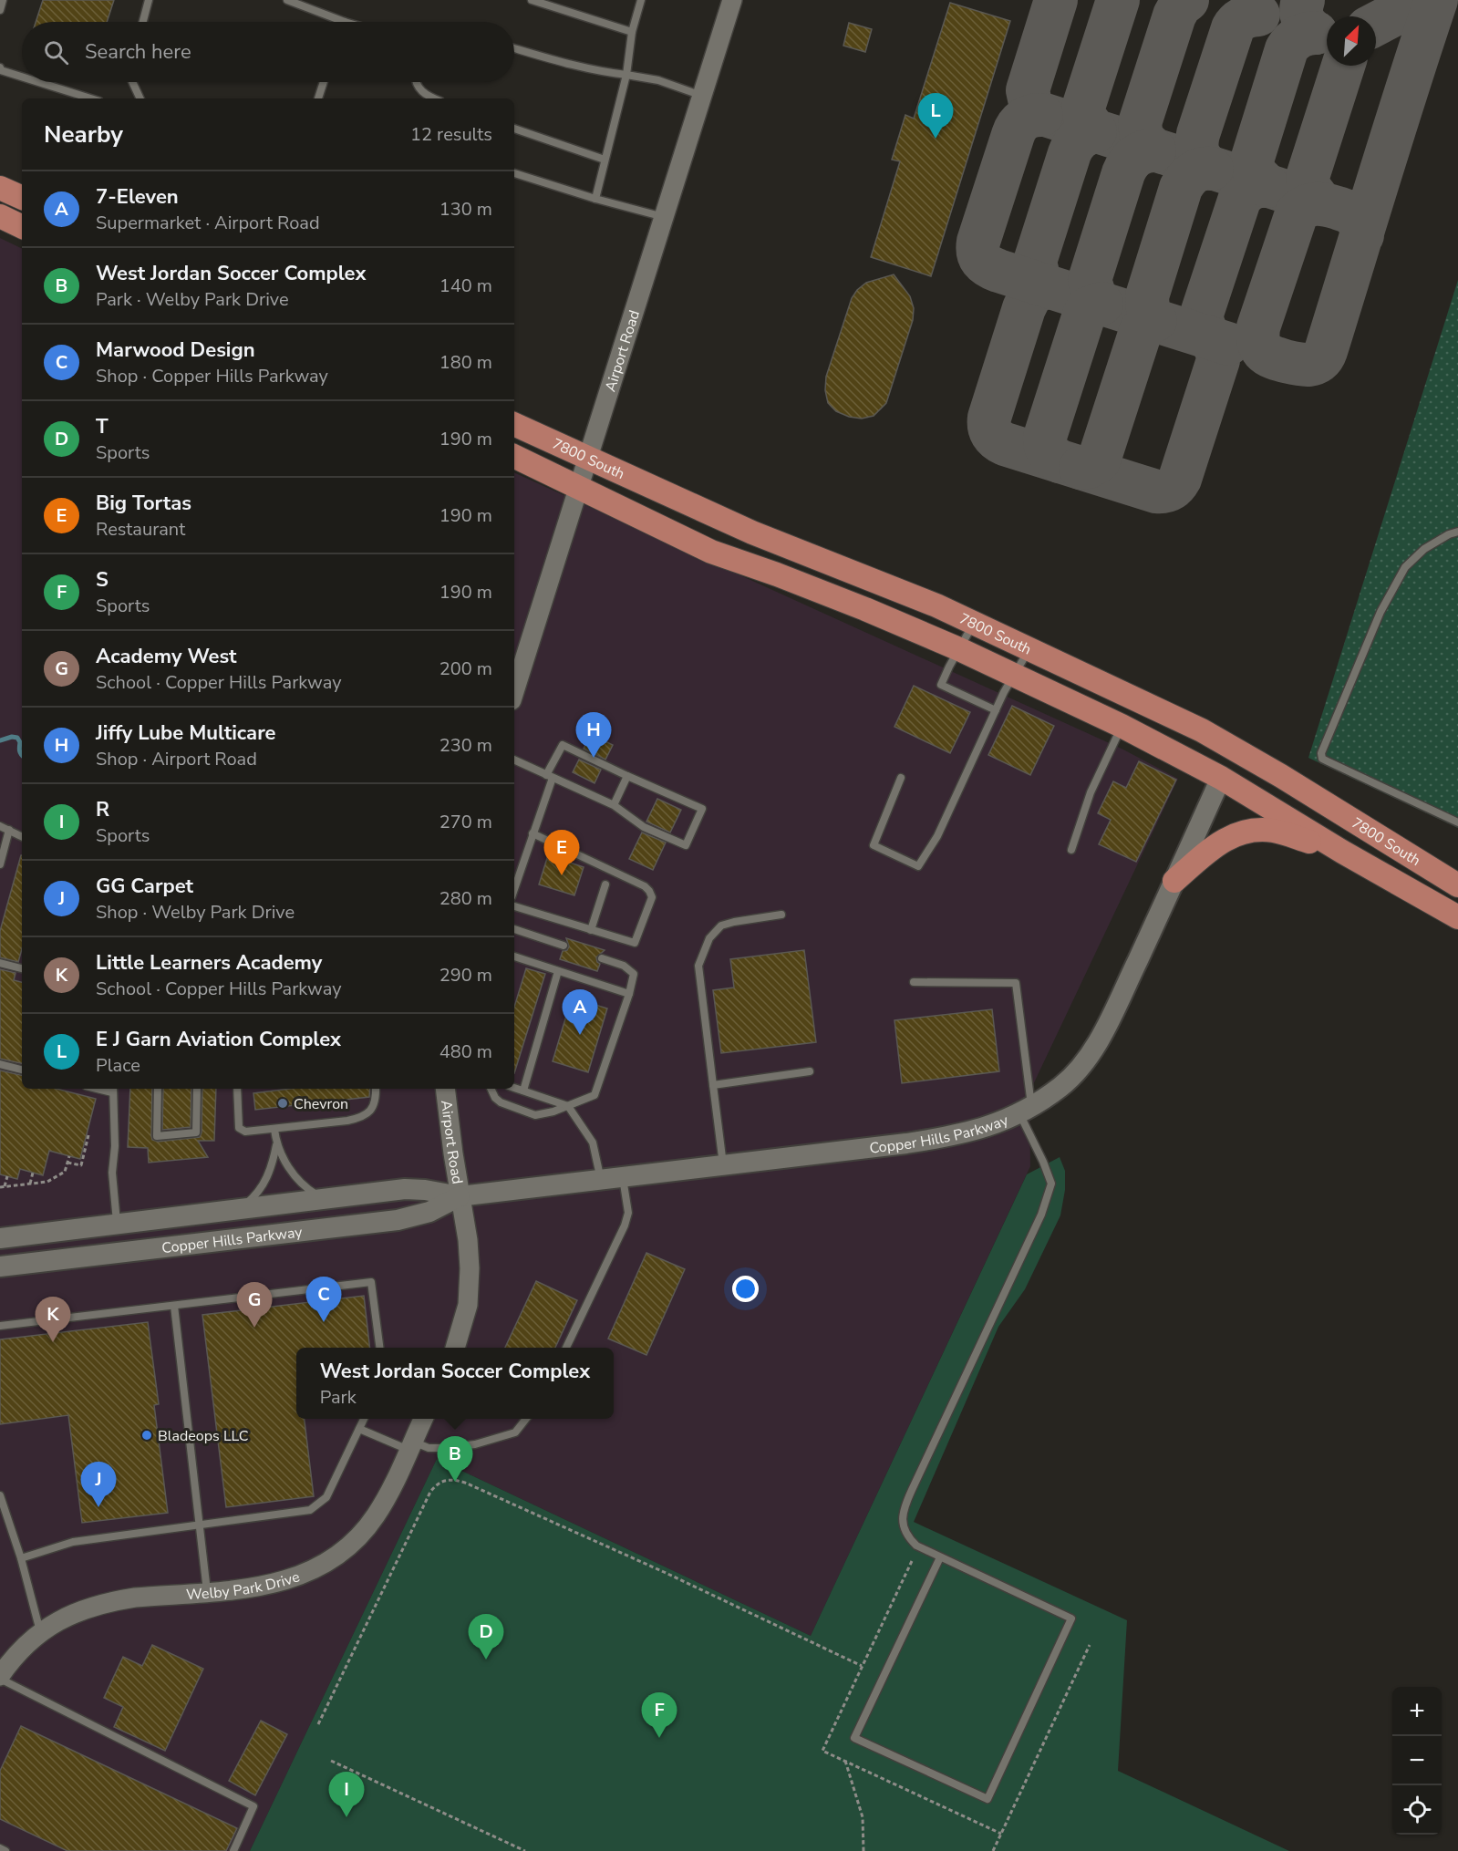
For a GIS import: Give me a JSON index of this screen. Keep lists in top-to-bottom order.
{
  "streets": {
    "main road": ["7800 South", "Copper Hills Parkway"],
    "street": ["Airport Road", "Welby Park Drive"]
  },
  "crossings": [
    ["Airport Road", "7800 South"],
    ["Airport Road", "Copper Hills Parkway"],
    ["7800 South", "Copper Hills Parkway"]
  ],
  "places": ["Chevron", "Bladeops LLC"],
  "north": "top right",
  "page": {
    "search": "Search here",
    "pins": [
      "L",
      "H",
      "E",
      "A",
      "C",
      "G",
      "K",
      "B",
      "J",
      "D",
      "F",
      "I"
    ],
    "heading": ["Nearby", "12 results"],
    "list": [
      {
        "mark": "A",
        "name": "7-Eleven",
        "note": "Supermarket · Airport Road",
        "value": "130 m"
      },
      {
        "mark": "B",
        "name": "West Jordan Soccer Complex",
        "note": "Park · Welby Park Drive",
        "value": "140 m"
      },
      {
        "mark": "C",
        "name": "Marwood Design",
        "note": "Shop · Copper Hills Parkway",
        "value": "180 m"
      },
      {
        "mark": "D",
        "name": "T",
        "note": "Sports",
        "value": "190 m"
      },
      {
        "mark": "E",
        "name": "Big Tortas",
        "note": "Restaurant",
        "value": "190 m"
      },
      {
        "mark": "F",
        "name": "S",
        "note": "Sports",
        "value": "190 m"
      },
      {
        "mark": "G",
        "name": "Academy West",
        "note": "School · Copper Hills Parkway",
        "value": "200 m"
      },
      {
        "mark": "H",
        "name": "Jiffy Lube Multicare",
        "note": "Shop · Airport Road",
        "value": "230 m"
      },
      {
        "mark": "I",
        "name": "R",
        "note": "Sports",
        "value": "270 m"
      },
      {
        "mark": "J",
        "name": "GG Carpet",
        "note": "Shop · Welby Park Drive",
        "value": "280 m"
      },
      {
        "mark": "K",
        "name": "Little Learners Academy",
        "note": "School · Copper Hills Parkway",
        "value": "290 m"
      },
      {
        "mark": "L",
        "name": "E J Garn Aviation Complex",
        "note": "Place",
        "value": "480 m"
      }
    ],
    "popup": ["West Jordan Soccer Complex", "Park"],
    "map_buttons": ["+", "−"]
  }
}
